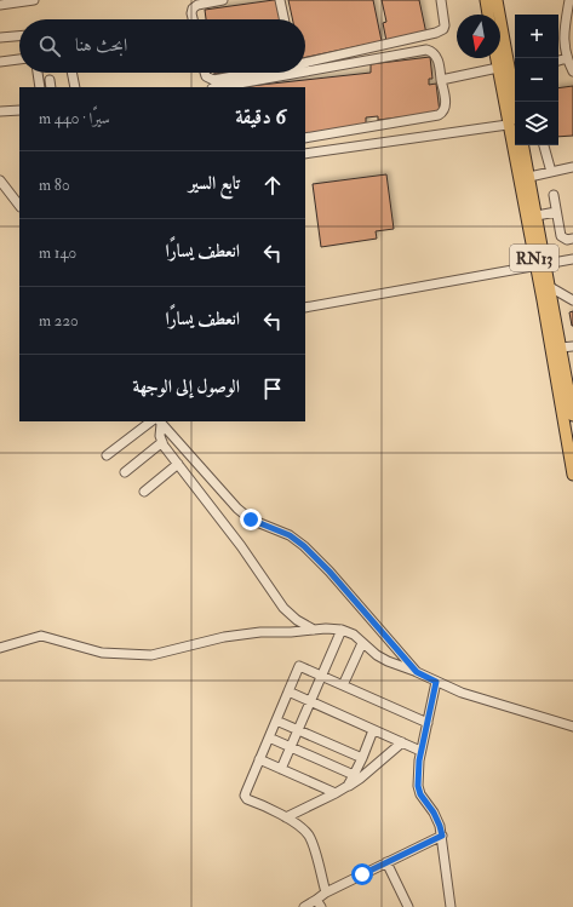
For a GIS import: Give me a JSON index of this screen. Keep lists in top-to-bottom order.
{
  "streets": {
    "main road": ["RN13"]
  },
  "north": "bottom",
  "page": {
    "map_buttons": ["+", "−"],
    "search": "ابحث هنا",
    "heading": ["6 دقيقة", "سيرًا · 440 m"],
    "list": [
      ["تابع السير", "80 m"],
      ["انعطف يسارًا", "140 m"],
      ["انعطف يسارًا", "220 m"],
      "الوصول إلى الوجهة"
    ]
  }
}
